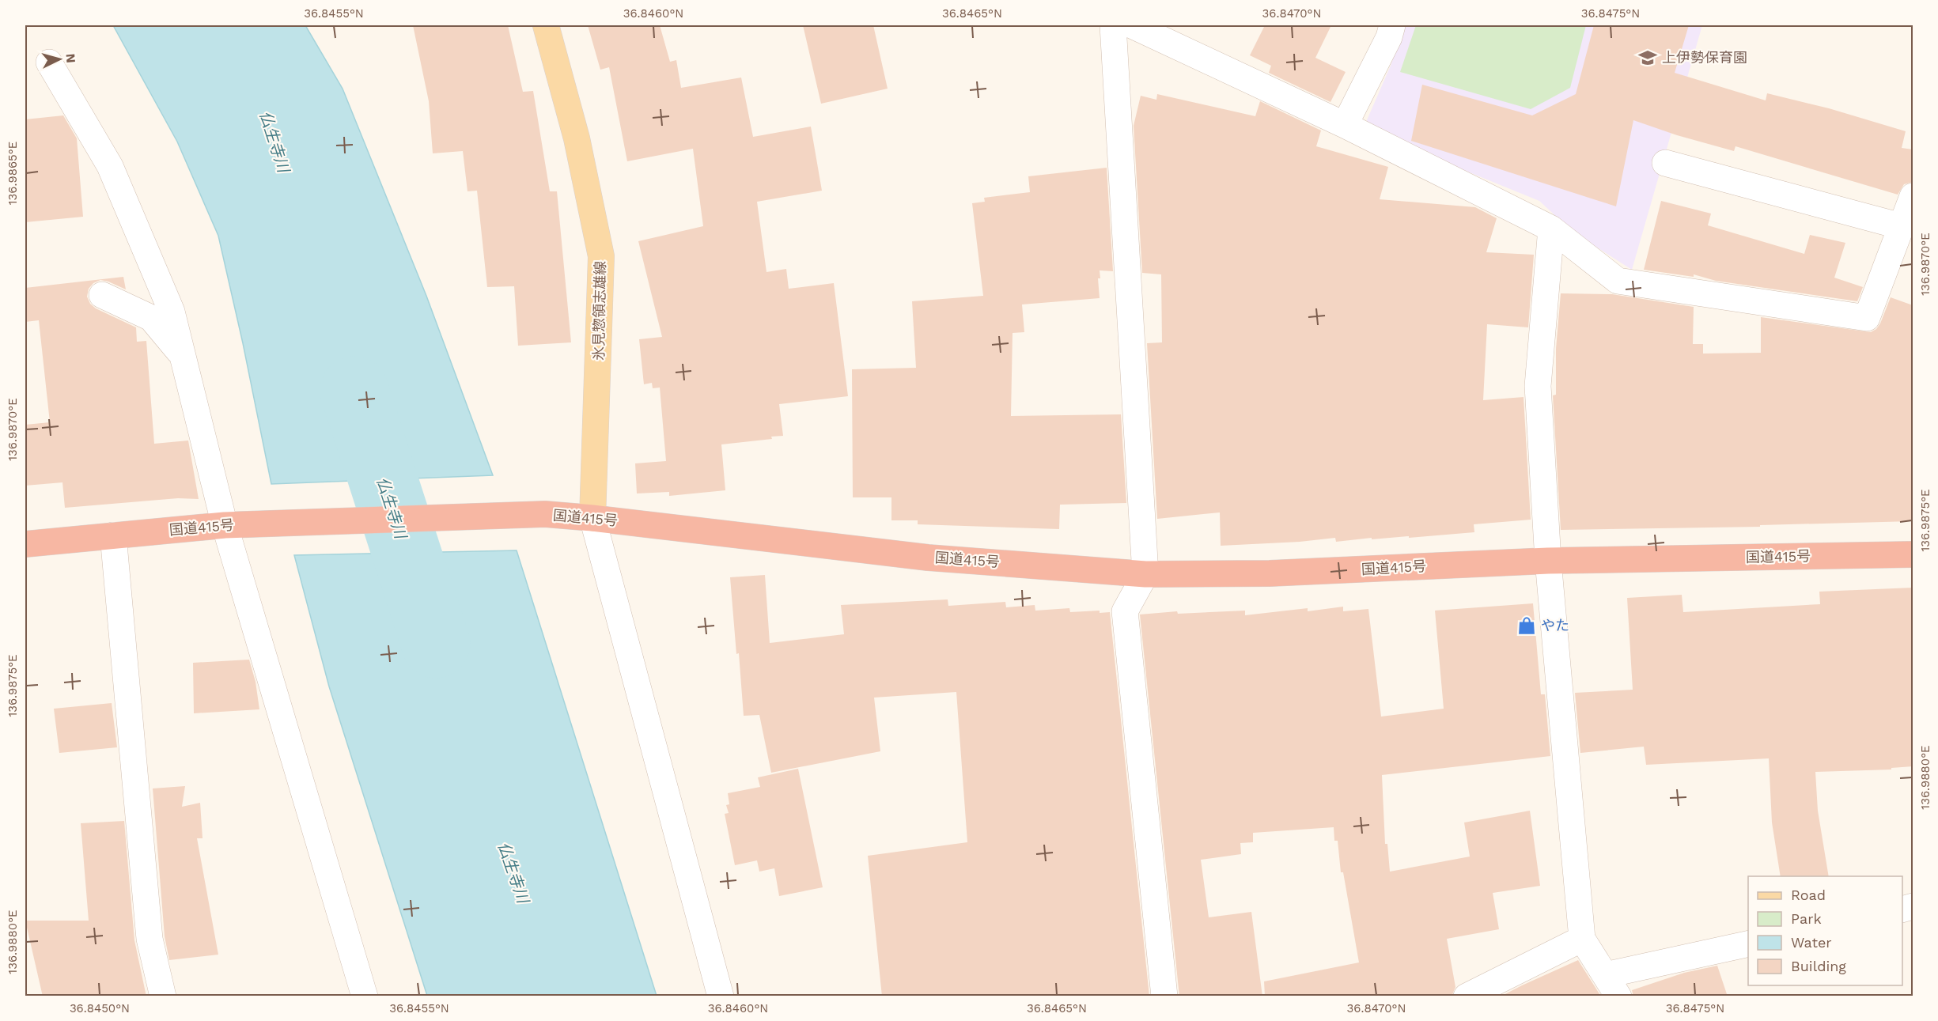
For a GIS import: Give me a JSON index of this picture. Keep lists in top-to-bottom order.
{
  "streets": {
    "highway": ["国道415号"],
    "main road": ["氷見惣領志雄線"]
  },
  "crossings": [
    ["氷見惣領志雄線", "国道415号"]
  ],
  "water": ["仏生寺川"],
  "places": {
    "school or university": ["上伊勢保育園"],
    "shop": ["やた"]
  },
  "legend": [
    "Road",
    "Park",
    "Water",
    "Building"
  ],
  "north": "right",
  "coordinates": [
    "36.8455°N",
    "36.8460°N",
    "36.8465°N",
    "36.8470°N",
    "36.8475°N",
    "136.9865°E",
    "136.9870°E",
    "136.9875°E",
    "136.9880°E",
    "36.8450°N"
  ]
}
